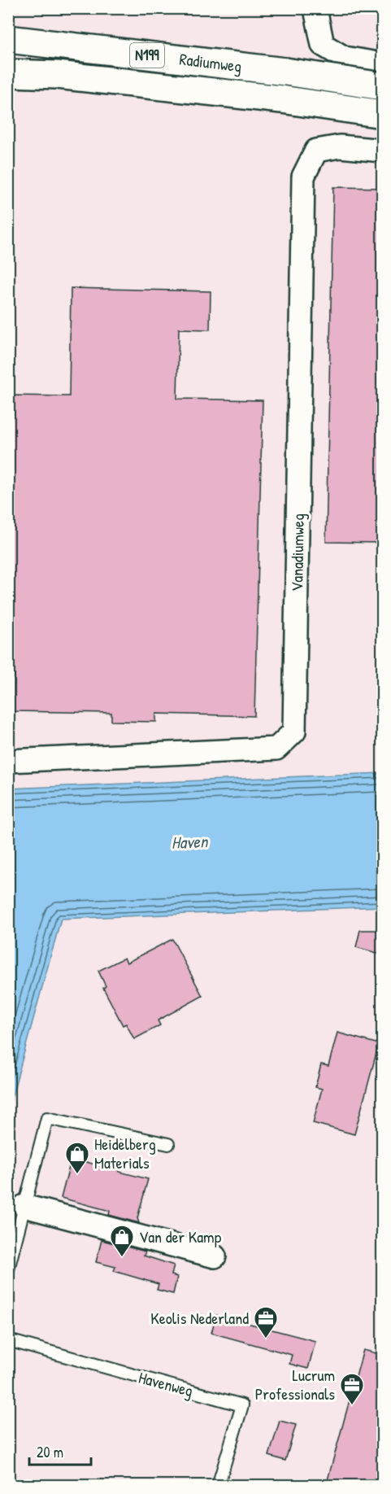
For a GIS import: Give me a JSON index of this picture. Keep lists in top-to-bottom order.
{
  "streets": {
    "main road": ["N199", "Radiumweg"],
    "street": ["Vanadiumweg"],
    "lane": ["Havenweg"]
  },
  "water": ["Haven"],
  "places": {
    "shop": ["Heidelberg Materials", "Van der Kamp"],
    "office": ["Keolis Nederland", "Lucrum Professionals"]
  },
  "scale_bar": "20 m"
}
